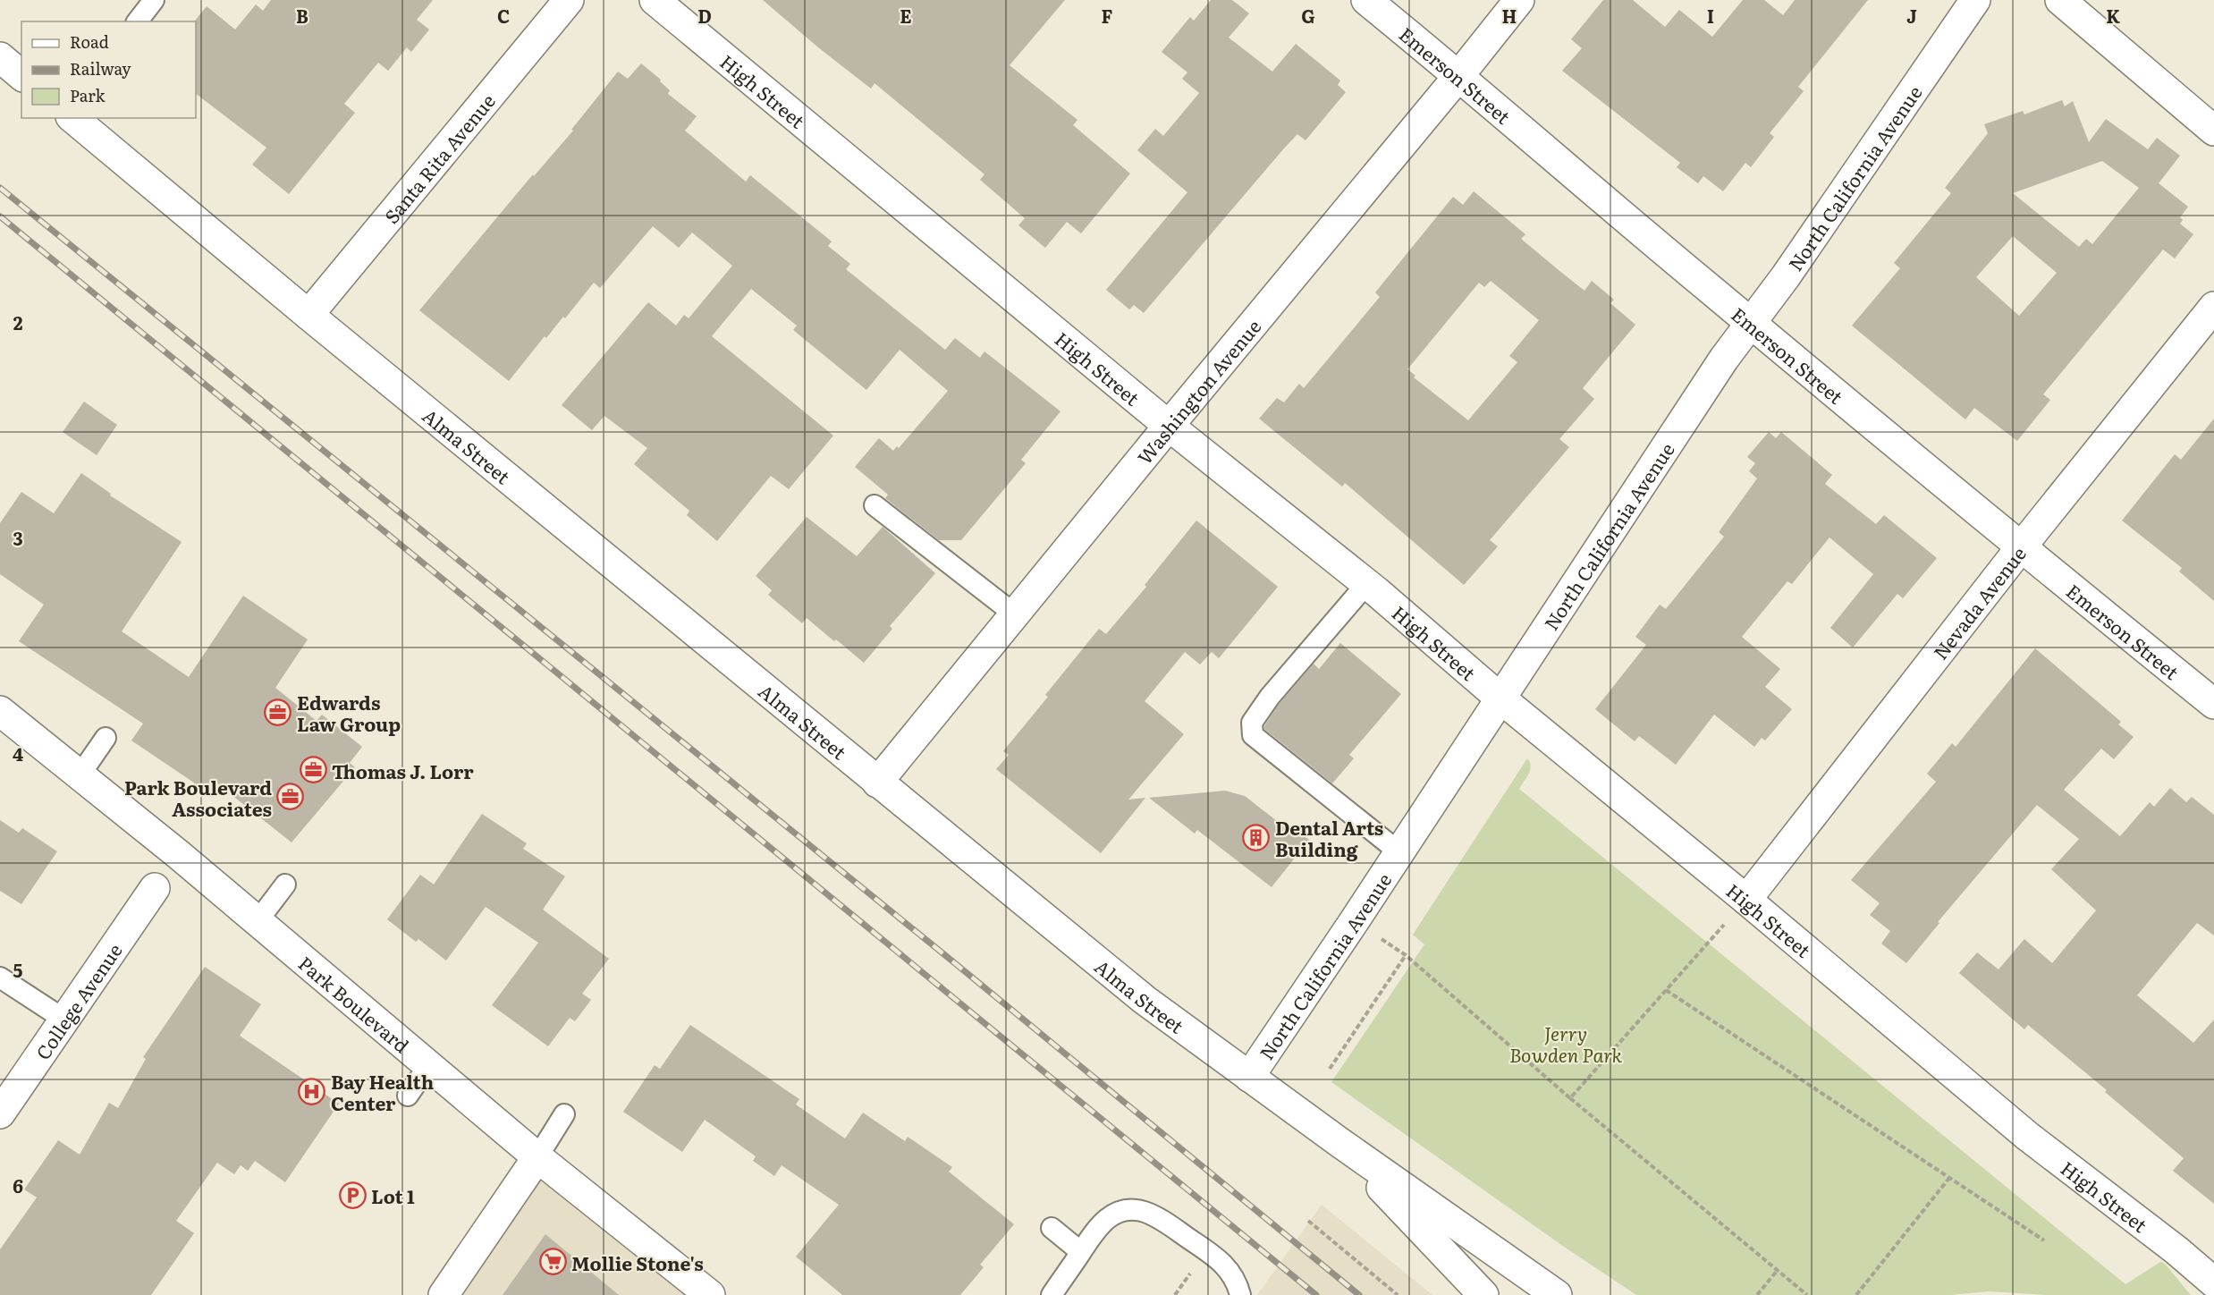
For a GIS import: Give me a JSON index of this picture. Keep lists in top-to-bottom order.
{
  "streets": {
    "street": [
      "Emerson Street",
      "High Street",
      "Santa Rita Avenue",
      "North California Avenue",
      "Washington Avenue",
      "Alma Street",
      "Nevada Avenue",
      "College Avenue",
      "Park Boulevard"
    ]
  },
  "crossings": [
    ["Emerson Street", "North California Avenue"],
    ["Emerson Street", "Washington Avenue"],
    ["Emerson Street", "Nevada Avenue"],
    ["High Street", "North California Avenue"],
    ["High Street", "Washington Avenue"],
    ["High Street", "Nevada Avenue"],
    ["Santa Rita Avenue", "Alma Street"],
    ["North California Avenue", "Alma Street"],
    ["Washington Avenue", "Alma Street"]
  ],
  "parks": ["Jerry Bowden Park"],
  "places": {
    "office": ["Edwards Law Group", "Thomas J. Lorr", "Park Boulevard Associates"],
    "building": ["Dental Arts Building"],
    "hospital": ["Bay Health Center"],
    "parking": ["Lot 1"],
    "supermarket": ["Mollie Stone's"]
  },
  "legend": ["Road", "Railway", "Park"],
  "grid": {
    "columns": [
      "B",
      "C",
      "D",
      "E",
      "F",
      "G",
      "H",
      "I",
      "J",
      "K"
    ],
    "rows": [
      "2",
      "3",
      "4",
      "5",
      "6"
    ]
  }
}
